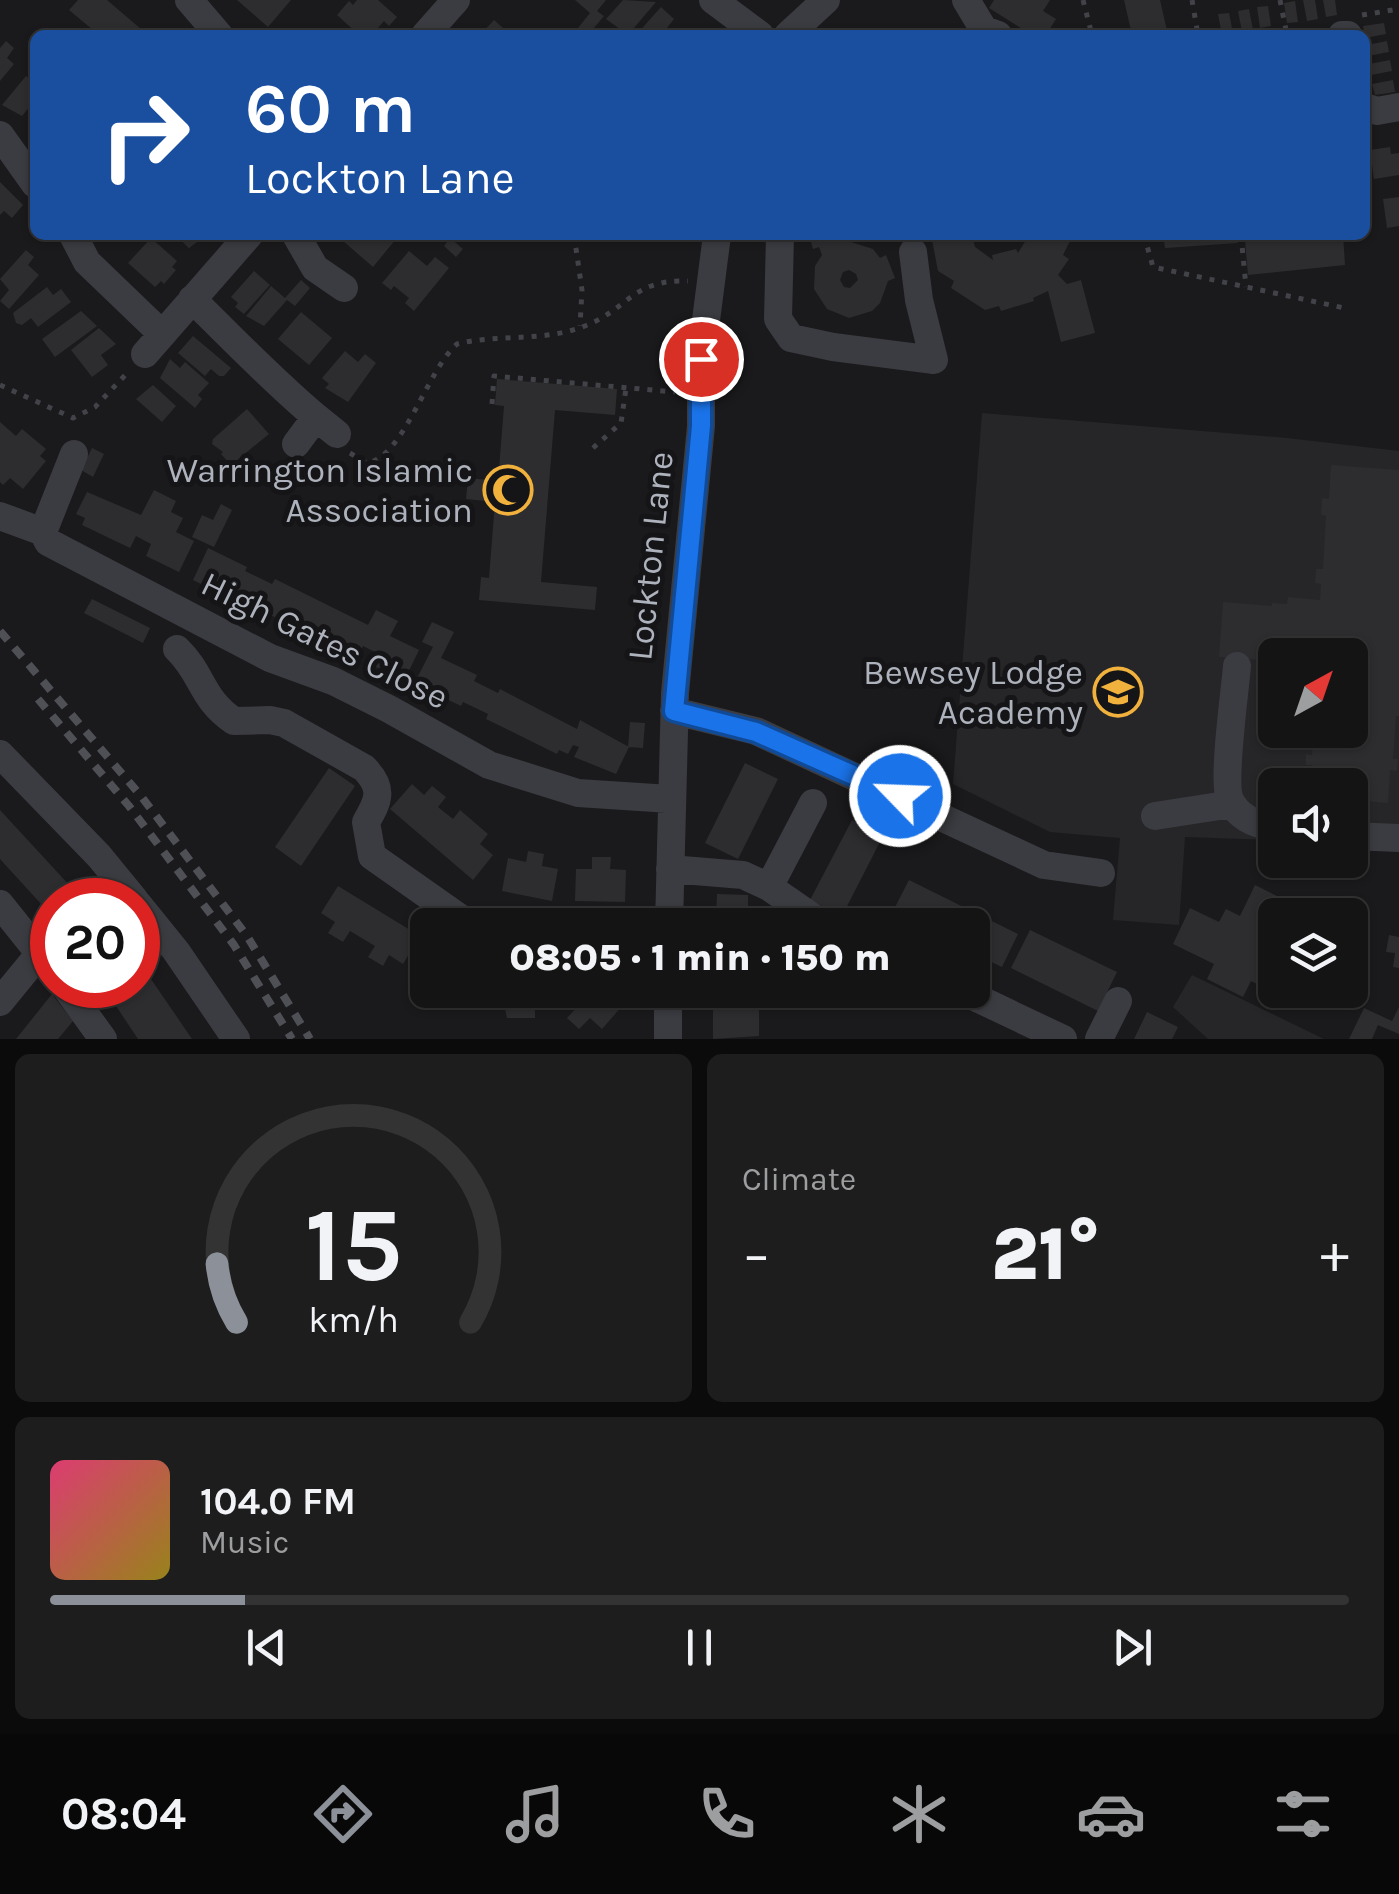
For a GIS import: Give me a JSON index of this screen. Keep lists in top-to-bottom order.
{
  "streets": {
    "street": ["Lockton Lane", "High Gates Close"]
  },
  "crossings": [
    ["Lockton Lane", "High Gates Close"]
  ],
  "places": {
    "mosque": ["Warrington Islamic Association"],
    "school or university": ["Bewsey Lodge Academy"]
  },
  "north": "top right",
  "page": {
    "turn": ["60 m", "Lockton Lane"],
    "limit": "20",
    "trip": "08:05 · 1 min · 150 m",
    "tile": "Climate",
    "heat": ["−", "21°", "+"],
    "song": ["104.0 FM", "Music"],
    "tabs": "08:04",
    "gauge": ["15", "km/h"]
  }
}
